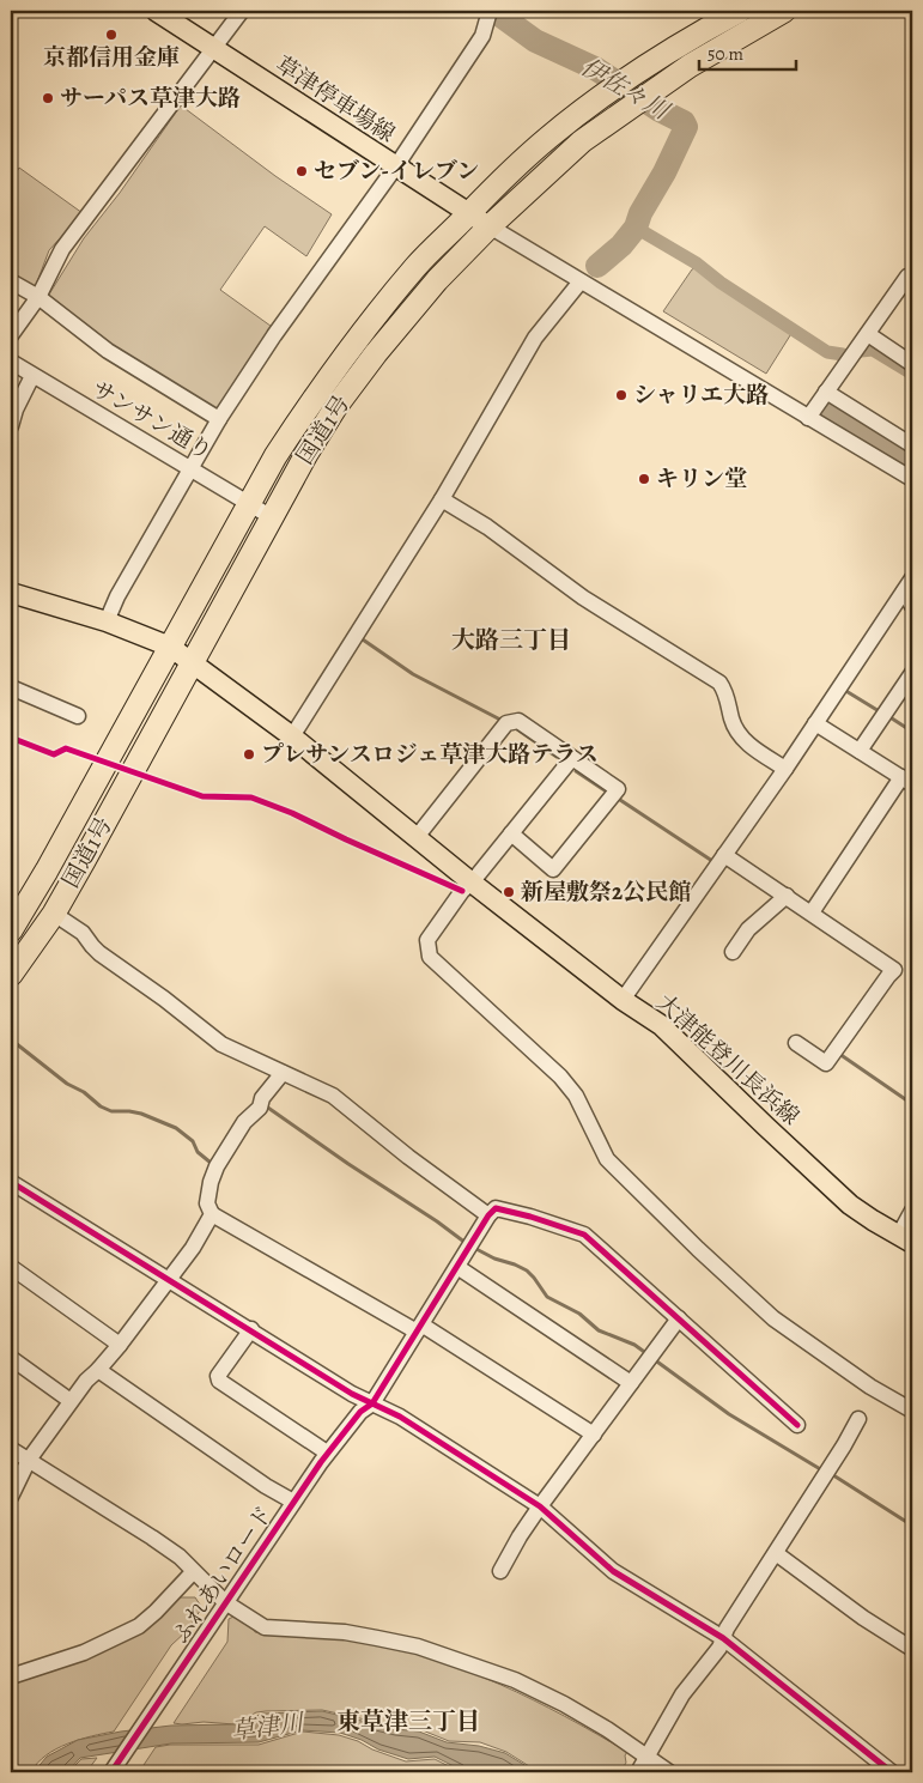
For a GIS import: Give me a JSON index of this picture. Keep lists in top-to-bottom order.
{
  "streets": {
    "highway": ["国道1号"],
    "main road": ["草津停車場線", "大津能登川長浜線"],
    "street": ["サンサン通り", "ふれあいロード"]
  },
  "crossings": [
    ["草津停車場線", "国道1号"],
    ["サンサン通り", "国道1号"],
    ["国道1号", "大津能登川長浜線"]
  ],
  "districts": ["大路三丁目", "東草津三丁目"],
  "water": ["伊佐々川", "草津川"],
  "places": [
    "京都信用金庫",
    "サーパス草津大路",
    "セブン-イレブン",
    "シャリエ大路",
    "キリン堂",
    "プレサンスロジェ草津大路テラス",
    "新屋敷祭2公民館"
  ],
  "scale_bar": "50 m"
}
